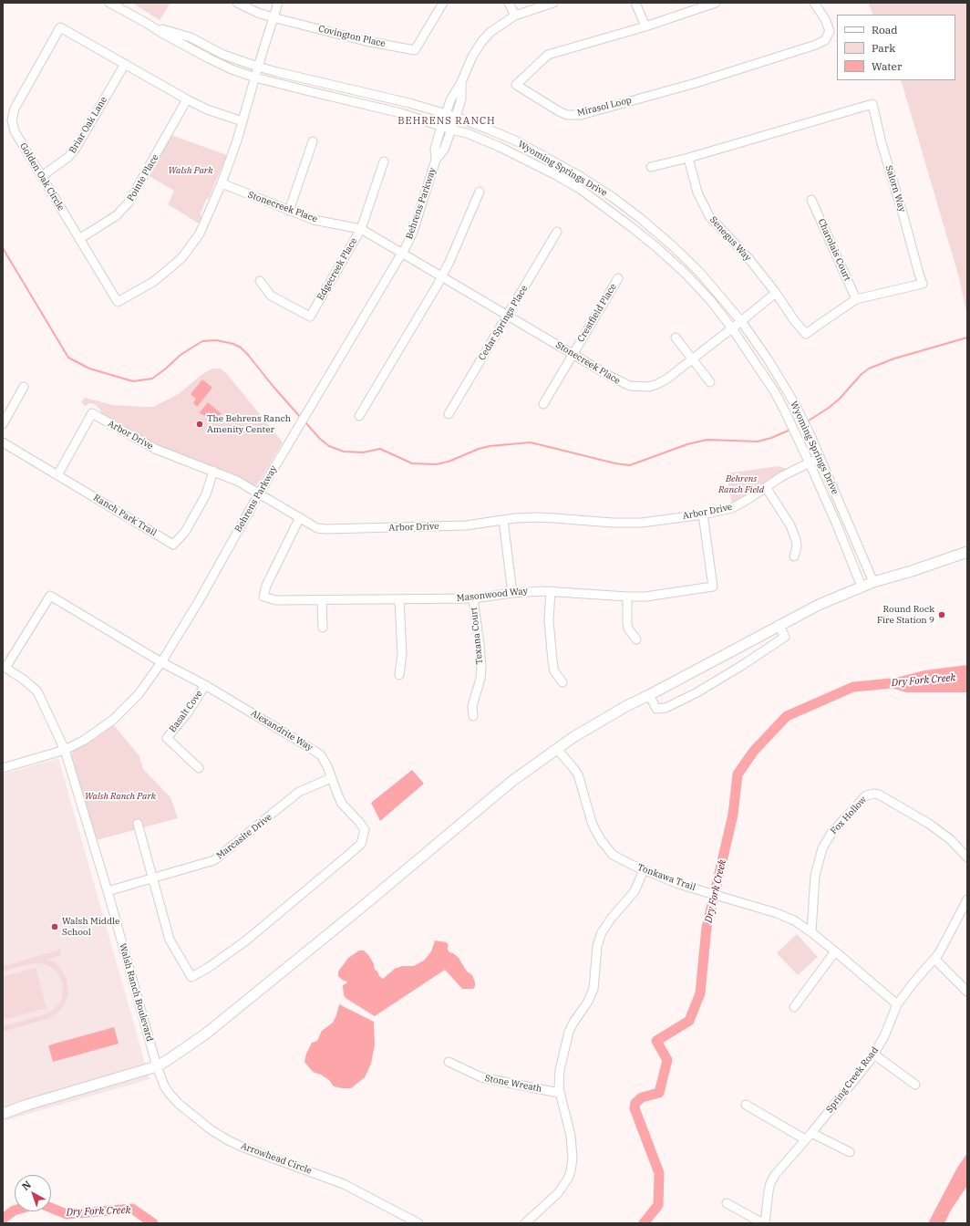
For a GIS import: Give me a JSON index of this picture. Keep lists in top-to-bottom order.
{
  "streets": {
    "street": [
      "Covington Place",
      "Mirasol Loop",
      "Briar Oak Lane",
      "Wyoming Springs Drive",
      "Golden Oak Circle",
      "Pointe Place",
      "Salorn Way",
      "Behrens Parkway",
      "Stonecreek Place",
      "Senegus Way",
      "Charolais Court",
      "Edgecreek Place",
      "Crestfield Place",
      "Cedar Springs Place",
      "Arbor Drive",
      "Ranch Park Trail",
      "Masonwood Way",
      "Texana Court",
      "Basalt Cove",
      "Alexandrite Way",
      "Fox Hollow",
      "Marcasite Drive",
      "Tonkawa Trail",
      "Walsh Ranch Boulevard",
      "Spring Creek Road",
      "Stone Wreath",
      "Arrowhead Circle"
    ]
  },
  "crossings": [
    ["Covington Place", "Golden Oak Circle"],
    ["Briar Oak Lane", "Golden Oak Circle"],
    ["Wyoming Springs Drive", "Golden Oak Circle"],
    ["Wyoming Springs Drive", "Behrens Parkway"],
    ["Wyoming Springs Drive", "Stonecreek Place"],
    ["Wyoming Springs Drive", "Arbor Drive"],
    ["Golden Oak Circle", "Pointe Place"],
    ["Golden Oak Circle", "Stonecreek Place"],
    ["Salorn Way", "Senegus Way"],
    ["Salorn Way", "Charolais Court"],
    ["Behrens Parkway", "Stonecreek Place"],
    ["Behrens Parkway", "Arbor Drive"],
    ["Behrens Parkway", "Alexandrite Way"],
    ["Behrens Parkway", "Walsh Ranch Boulevard"],
    ["Stonecreek Place", "Edgecreek Place"],
    ["Stonecreek Place", "Crestfield Place"],
    ["Stonecreek Place", "Cedar Springs Place"],
    ["Arbor Drive", "Ranch Park Trail"],
    ["Arbor Drive", "Masonwood Way"],
    ["Masonwood Way", "Texana Court"],
    ["Basalt Cove", "Alexandrite Way"],
    ["Alexandrite Way", "Marcasite Drive"],
    ["Alexandrite Way", "Walsh Ranch Boulevard"],
    ["Fox Hollow", "Tonkawa Trail"],
    ["Marcasite Drive", "Walsh Ranch Boulevard"],
    ["Tonkawa Trail", "Spring Creek Road"],
    ["Walsh Ranch Boulevard", "Arrowhead Circle"]
  ],
  "districts": ["BEHRENS RANCH"],
  "water": ["Dry Fork Creek"],
  "parks": ["Walsh Park", "Behrens Ranch Field", "Walsh Ranch Park"],
  "places": ["The Behrens Ranch Amenity Center", "Round Rock Fire Station 9", "Walsh Middle School"],
  "legend": ["Road", "Park", "Water"],
  "north": "top left"
}
